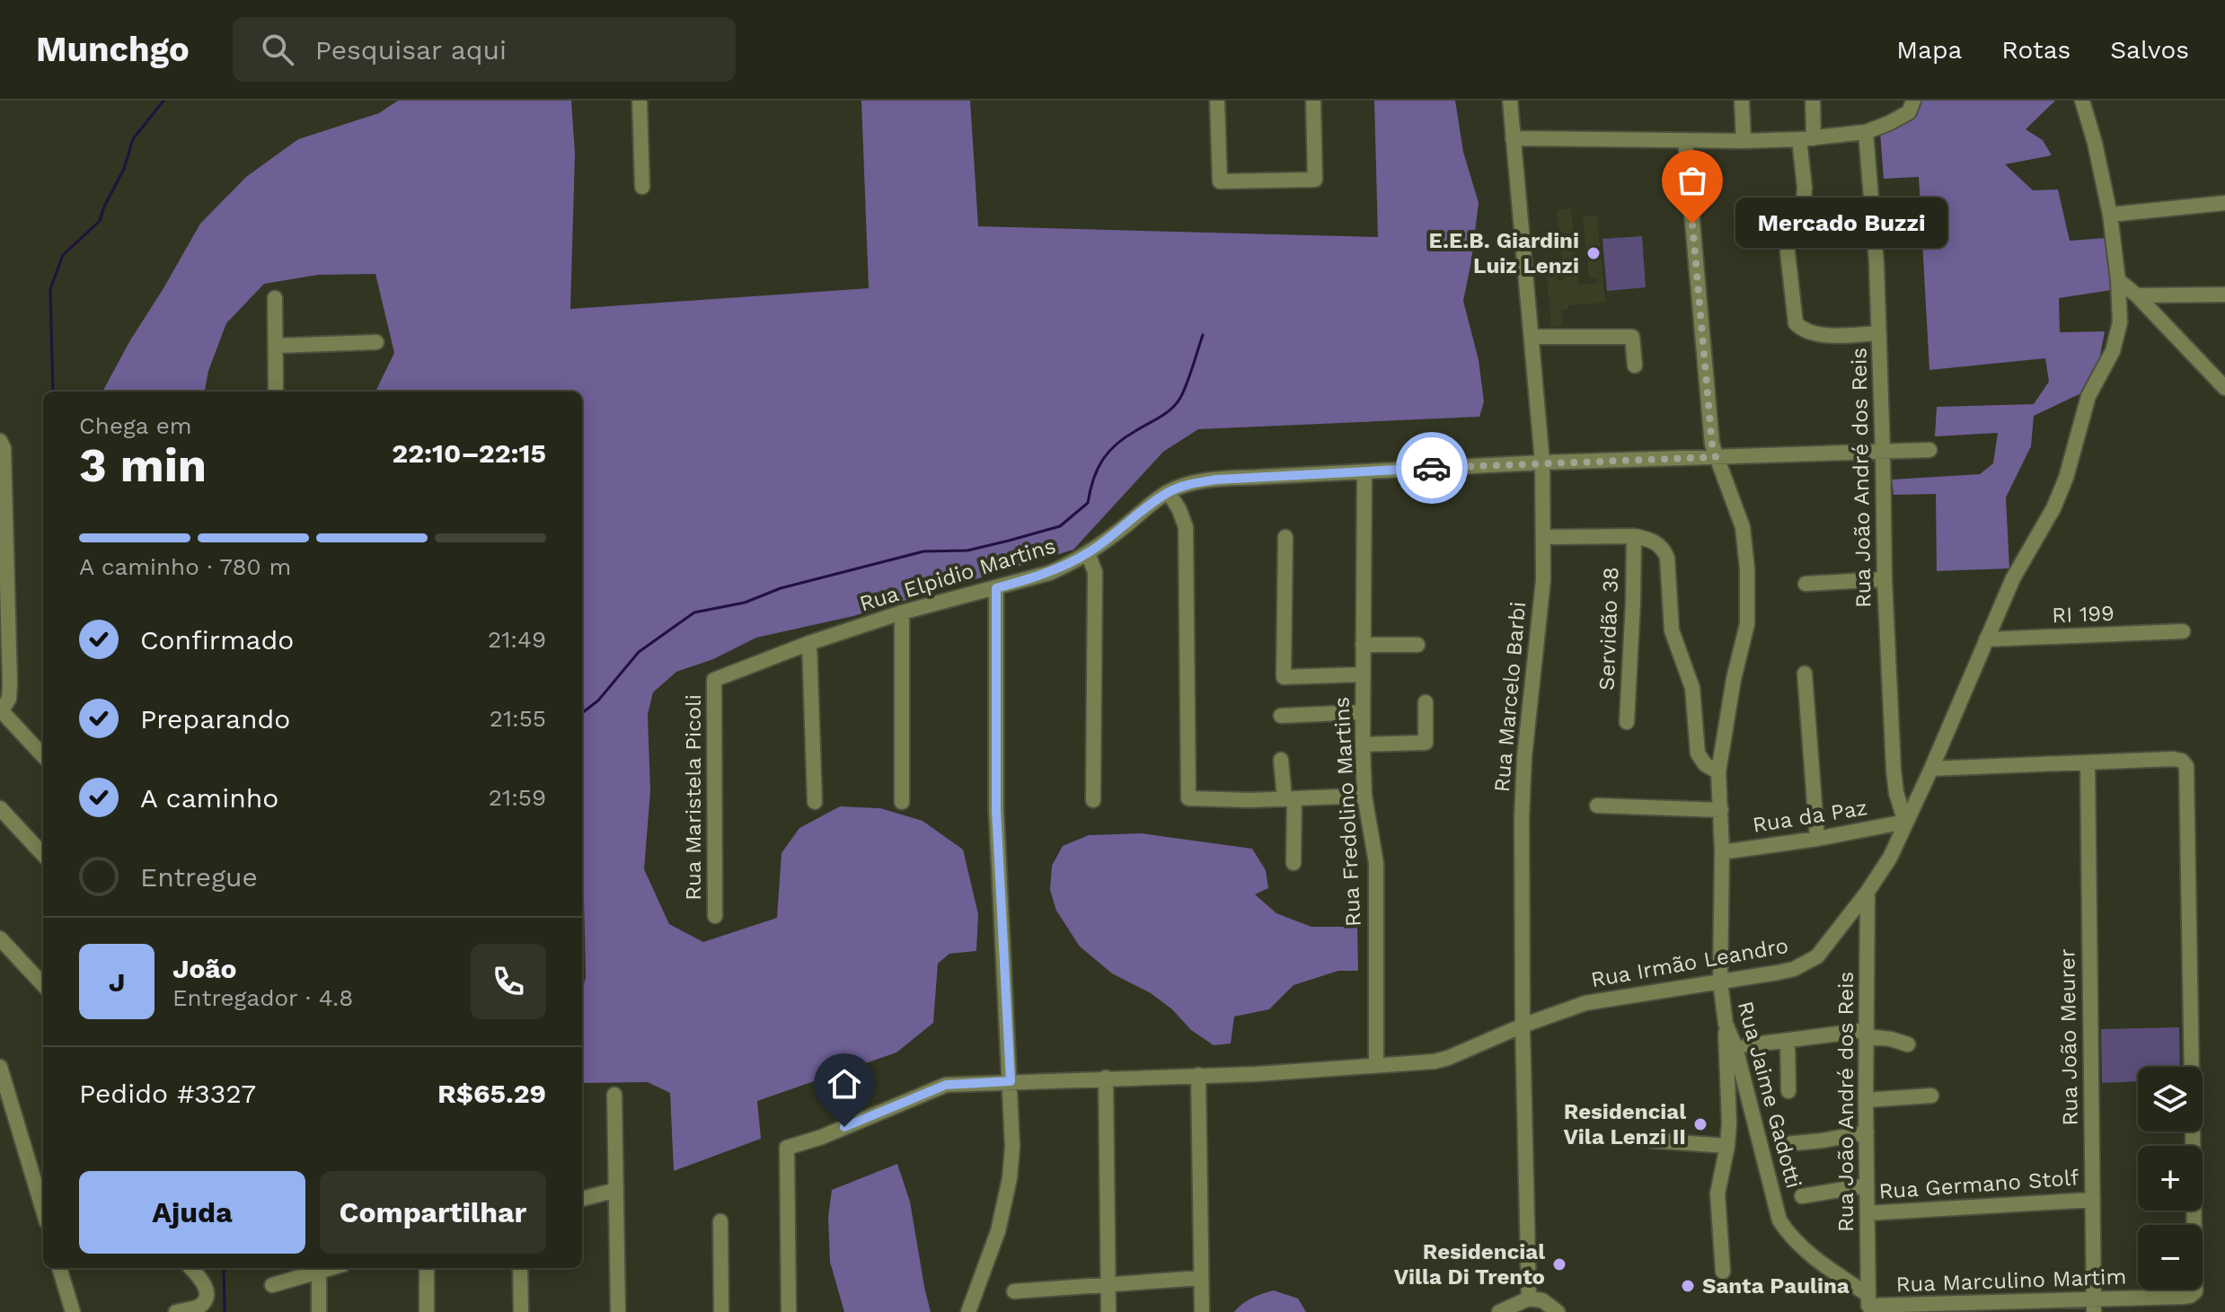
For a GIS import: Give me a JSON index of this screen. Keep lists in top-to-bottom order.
{
  "streets": {
    "street": [
      "Rua João André dos Reis",
      "Rua Elpidio Martins",
      "RI 199",
      "Servidão 38",
      "Rua Marcelo Barbi",
      "Rua Maristela Picoli",
      "Rua Fredolino Martins",
      "Rua da Paz",
      "Rua Irmão Leandro",
      "Rua João Meurer",
      "Rua Jaime Gadotti",
      "Rua Germano Stolf",
      "Rua Marculino Martim"
    ]
  },
  "crossings": [
    ["Rua João André dos Reis", "Rua Elpidio Martins"],
    ["Rua João André dos Reis", "Rua da Paz"],
    ["Rua João André dos Reis", "Rua Irmão Leandro"],
    ["Rua João André dos Reis", "Rua Jaime Gadotti"],
    ["Rua João André dos Reis", "Rua Germano Stolf"],
    ["Rua João André dos Reis", "Rua Marculino Martim"],
    ["Rua Elpidio Martins", "Rua Marcelo Barbi"],
    ["Rua Elpidio Martins", "Rua Maristela Picoli"],
    ["Rua Elpidio Martins", "Rua Fredolino Martins"],
    ["Rua Elpidio Martins", "Rua Jaime Gadotti"],
    ["RI 199", "Rua Irmão Leandro"],
    ["Rua Marcelo Barbi", "Rua Irmão Leandro"],
    ["Rua Fredolino Martins", "Rua Irmão Leandro"],
    ["Rua da Paz", "Rua Irmão Leandro"],
    ["Rua da Paz", "Rua Jaime Gadotti"],
    ["Rua Irmão Leandro", "Rua Jaime Gadotti"],
    ["Rua João Meurer", "Rua Germano Stolf"],
    ["Rua João Meurer", "Rua Marculino Martim"],
    ["Rua Jaime Gadotti", "Rua Marculino Martim"]
  ],
  "places": [
    "Mercado Buzzi",
    "E.E.B. Giardini Luiz Lenzi",
    "Residencial Vila Lenzi II",
    "Residencial Villa Di Trento",
    "Santa Paulina"
  ],
  "page": {
    "header": "Munchgo",
    "search": "Pesquisar aqui",
    "nav": ["Mapa", "Rotas", "Salvos"],
    "bubble": "Mercado Buzzi",
    "heading": ["3 min", "Chega em", "22:10–22:15"],
    "panel": [
      "João",
      "Entregador · 4.8",
      "Pedido #3327",
      "R$65.29"
    ],
    "bar": "A caminho · 780 m",
    "list": [
      ["Confirmado", "21:49"],
      ["Preparando", "21:55"],
      ["A caminho", "21:59"],
      "Entregue"
    ],
    "round": "J",
    "map_buttons": ["+", "−"],
    "buttons": ["Ajuda", "Compartilhar"]
  }
}
